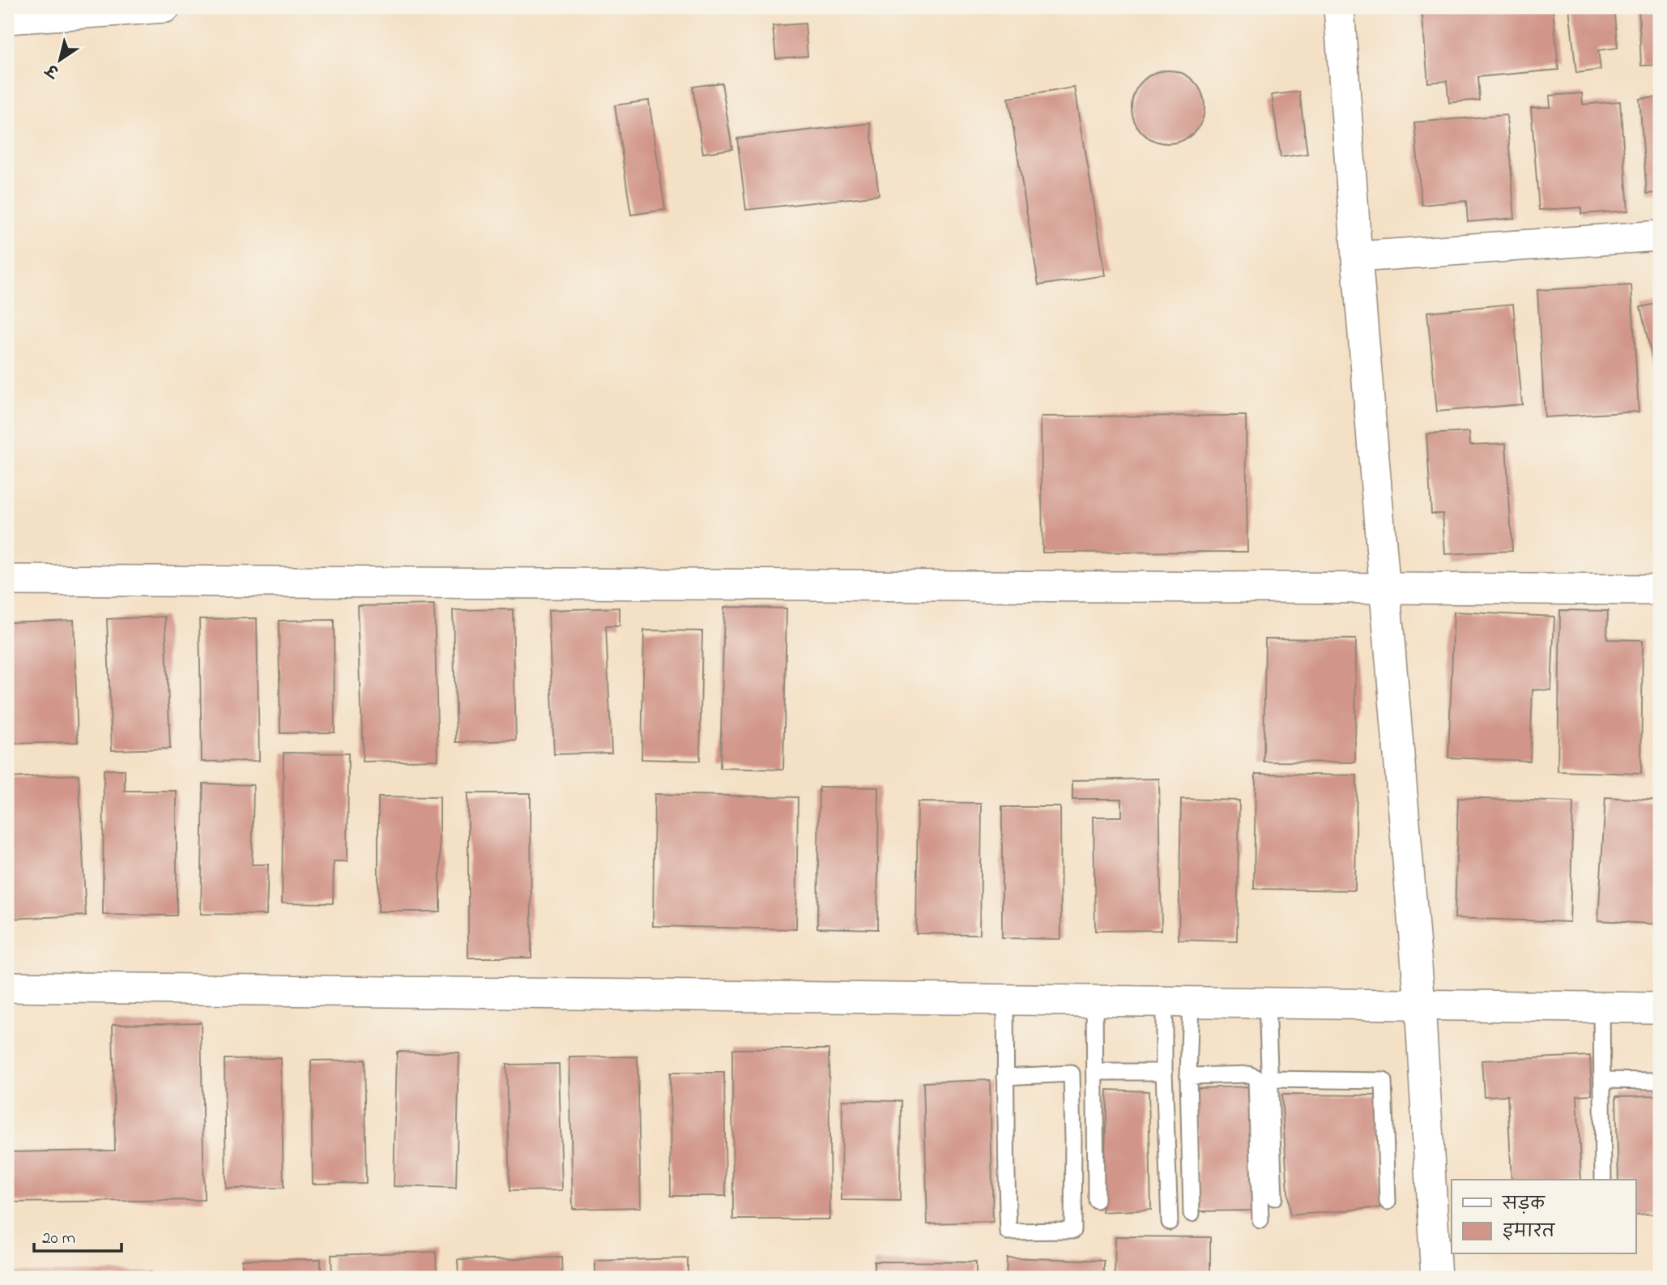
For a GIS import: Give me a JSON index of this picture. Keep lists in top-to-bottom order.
{
  "legend": ["सड़क", "इमारत"],
  "scale_bar": "20 m",
  "north": "bottom left"
}
